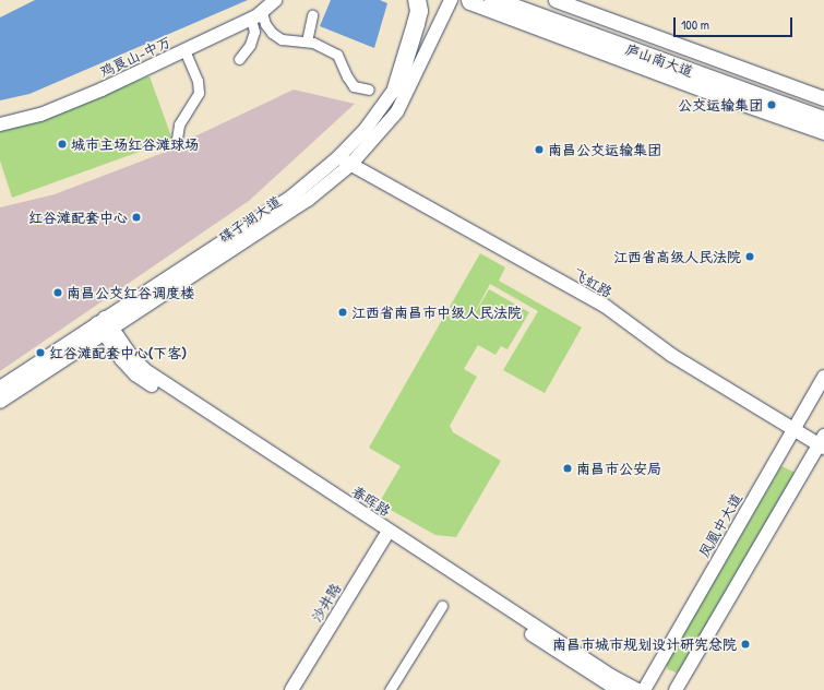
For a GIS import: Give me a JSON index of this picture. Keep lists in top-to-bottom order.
{
  "streets": {
    "highway": ["庐山南大道"],
    "street": [
      "鸡良山-中万",
      "碟子湖大道",
      "飞虹路",
      "春晖路",
      "凤凰中大道",
      "沙井路"
    ]
  },
  "crossings": [
    ["碟子湖大道", "飞虹路"],
    ["碟子湖大道", "春晖路"],
    ["飞虹路", "凤凰中大道"],
    ["春晖路", "沙井路"]
  ],
  "places": [
    "公交运输集团",
    "城市主场红谷滩球场",
    "南昌公交运输集团",
    "红谷滩配套中心",
    "江西省高级人民法院",
    "南昌公交红谷调度楼",
    "江西省南昌市中级人民法院",
    "红谷滩配套中心(下客)",
    "南昌市公安局",
    "南昌市城市规划设计研究总院"
  ],
  "scale_bar": "100 m"
}
